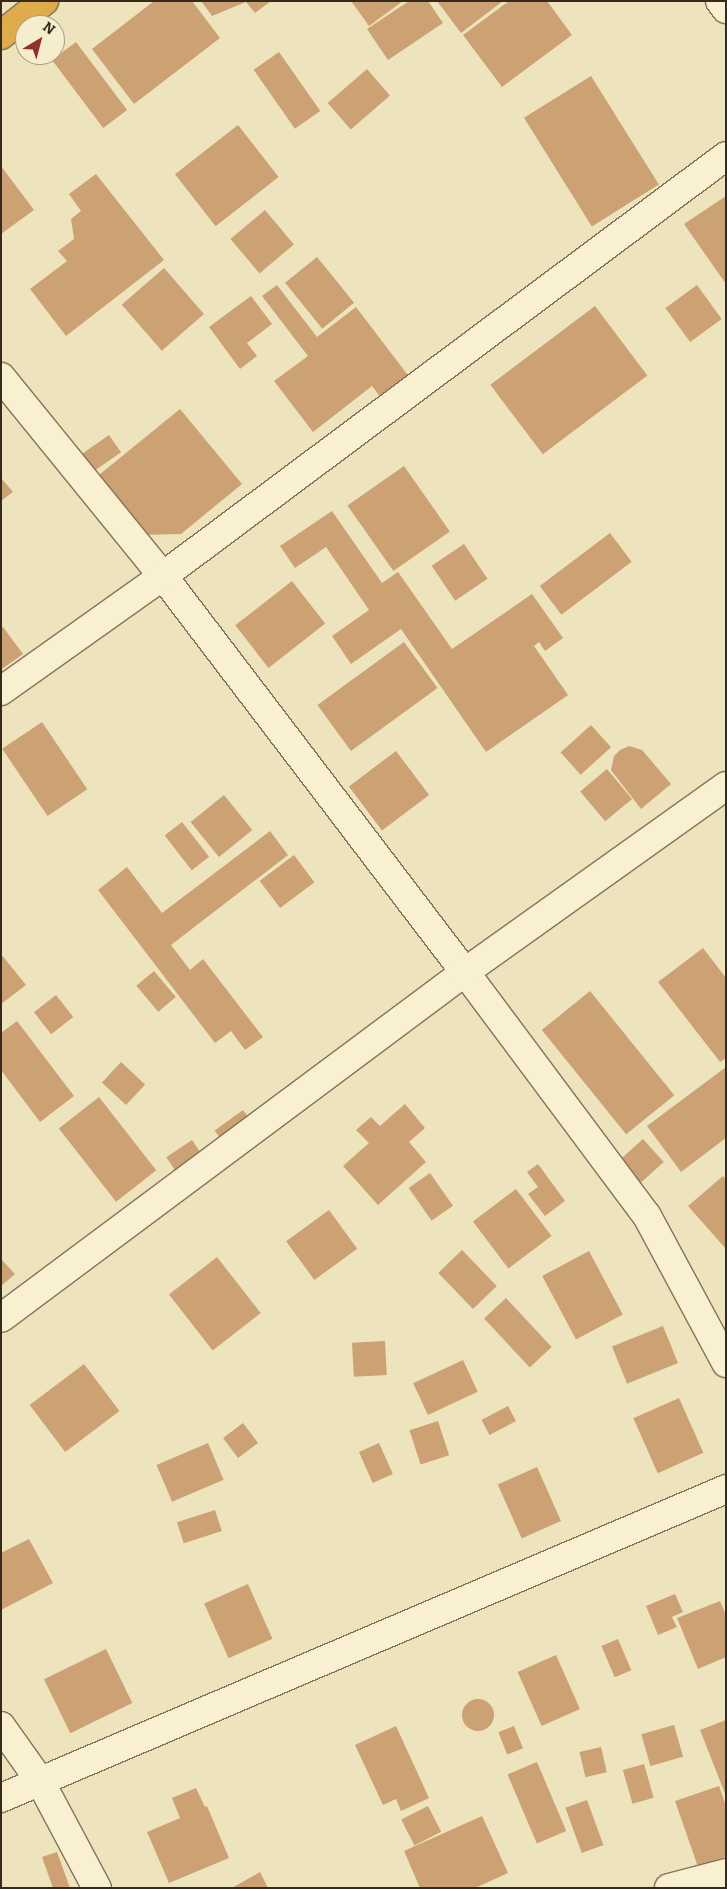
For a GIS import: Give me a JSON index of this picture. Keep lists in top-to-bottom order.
{
  "north": "top right"
}
